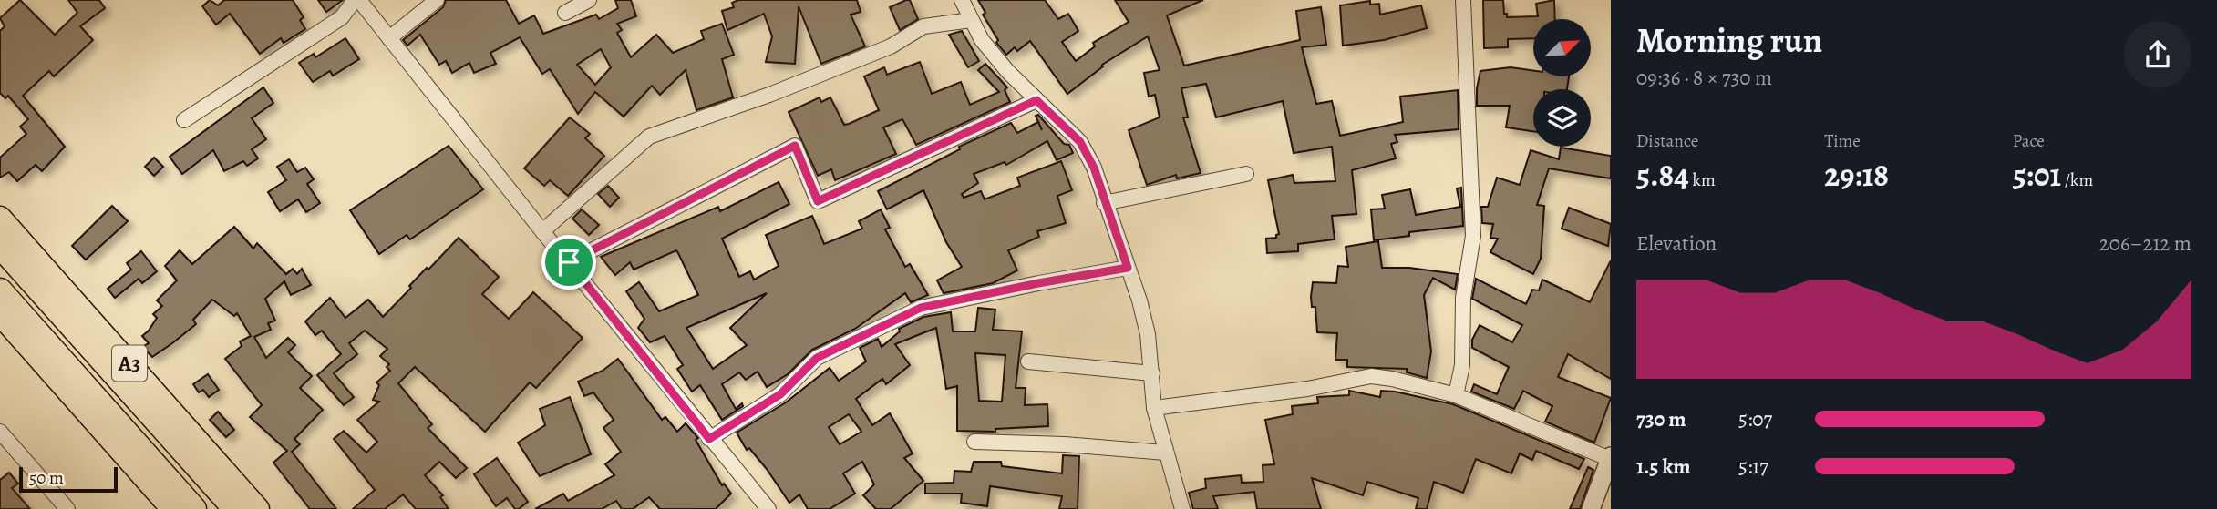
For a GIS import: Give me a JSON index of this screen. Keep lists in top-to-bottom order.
{
  "streets": {
    "main road": ["A3"]
  },
  "scale_bar": "50 m",
  "north": "top right",
  "page": {
    "heading": ["Morning run", "09:36 · 8 × 730 m"],
    "stats": [
      ["Distance", "5.84 km"],
      ["Time", "29:18"],
      ["Pace", "5:01 /km"]
    ],
    "chart": ["Elevation", "206–212 m"],
    "list": [
      {
        "name": "730 m",
        "note": "5:07"
      },
      {
        "name": "1.5 km",
        "note": "5:17"
      }
    ],
    "scale": "50 m"
  }
}
